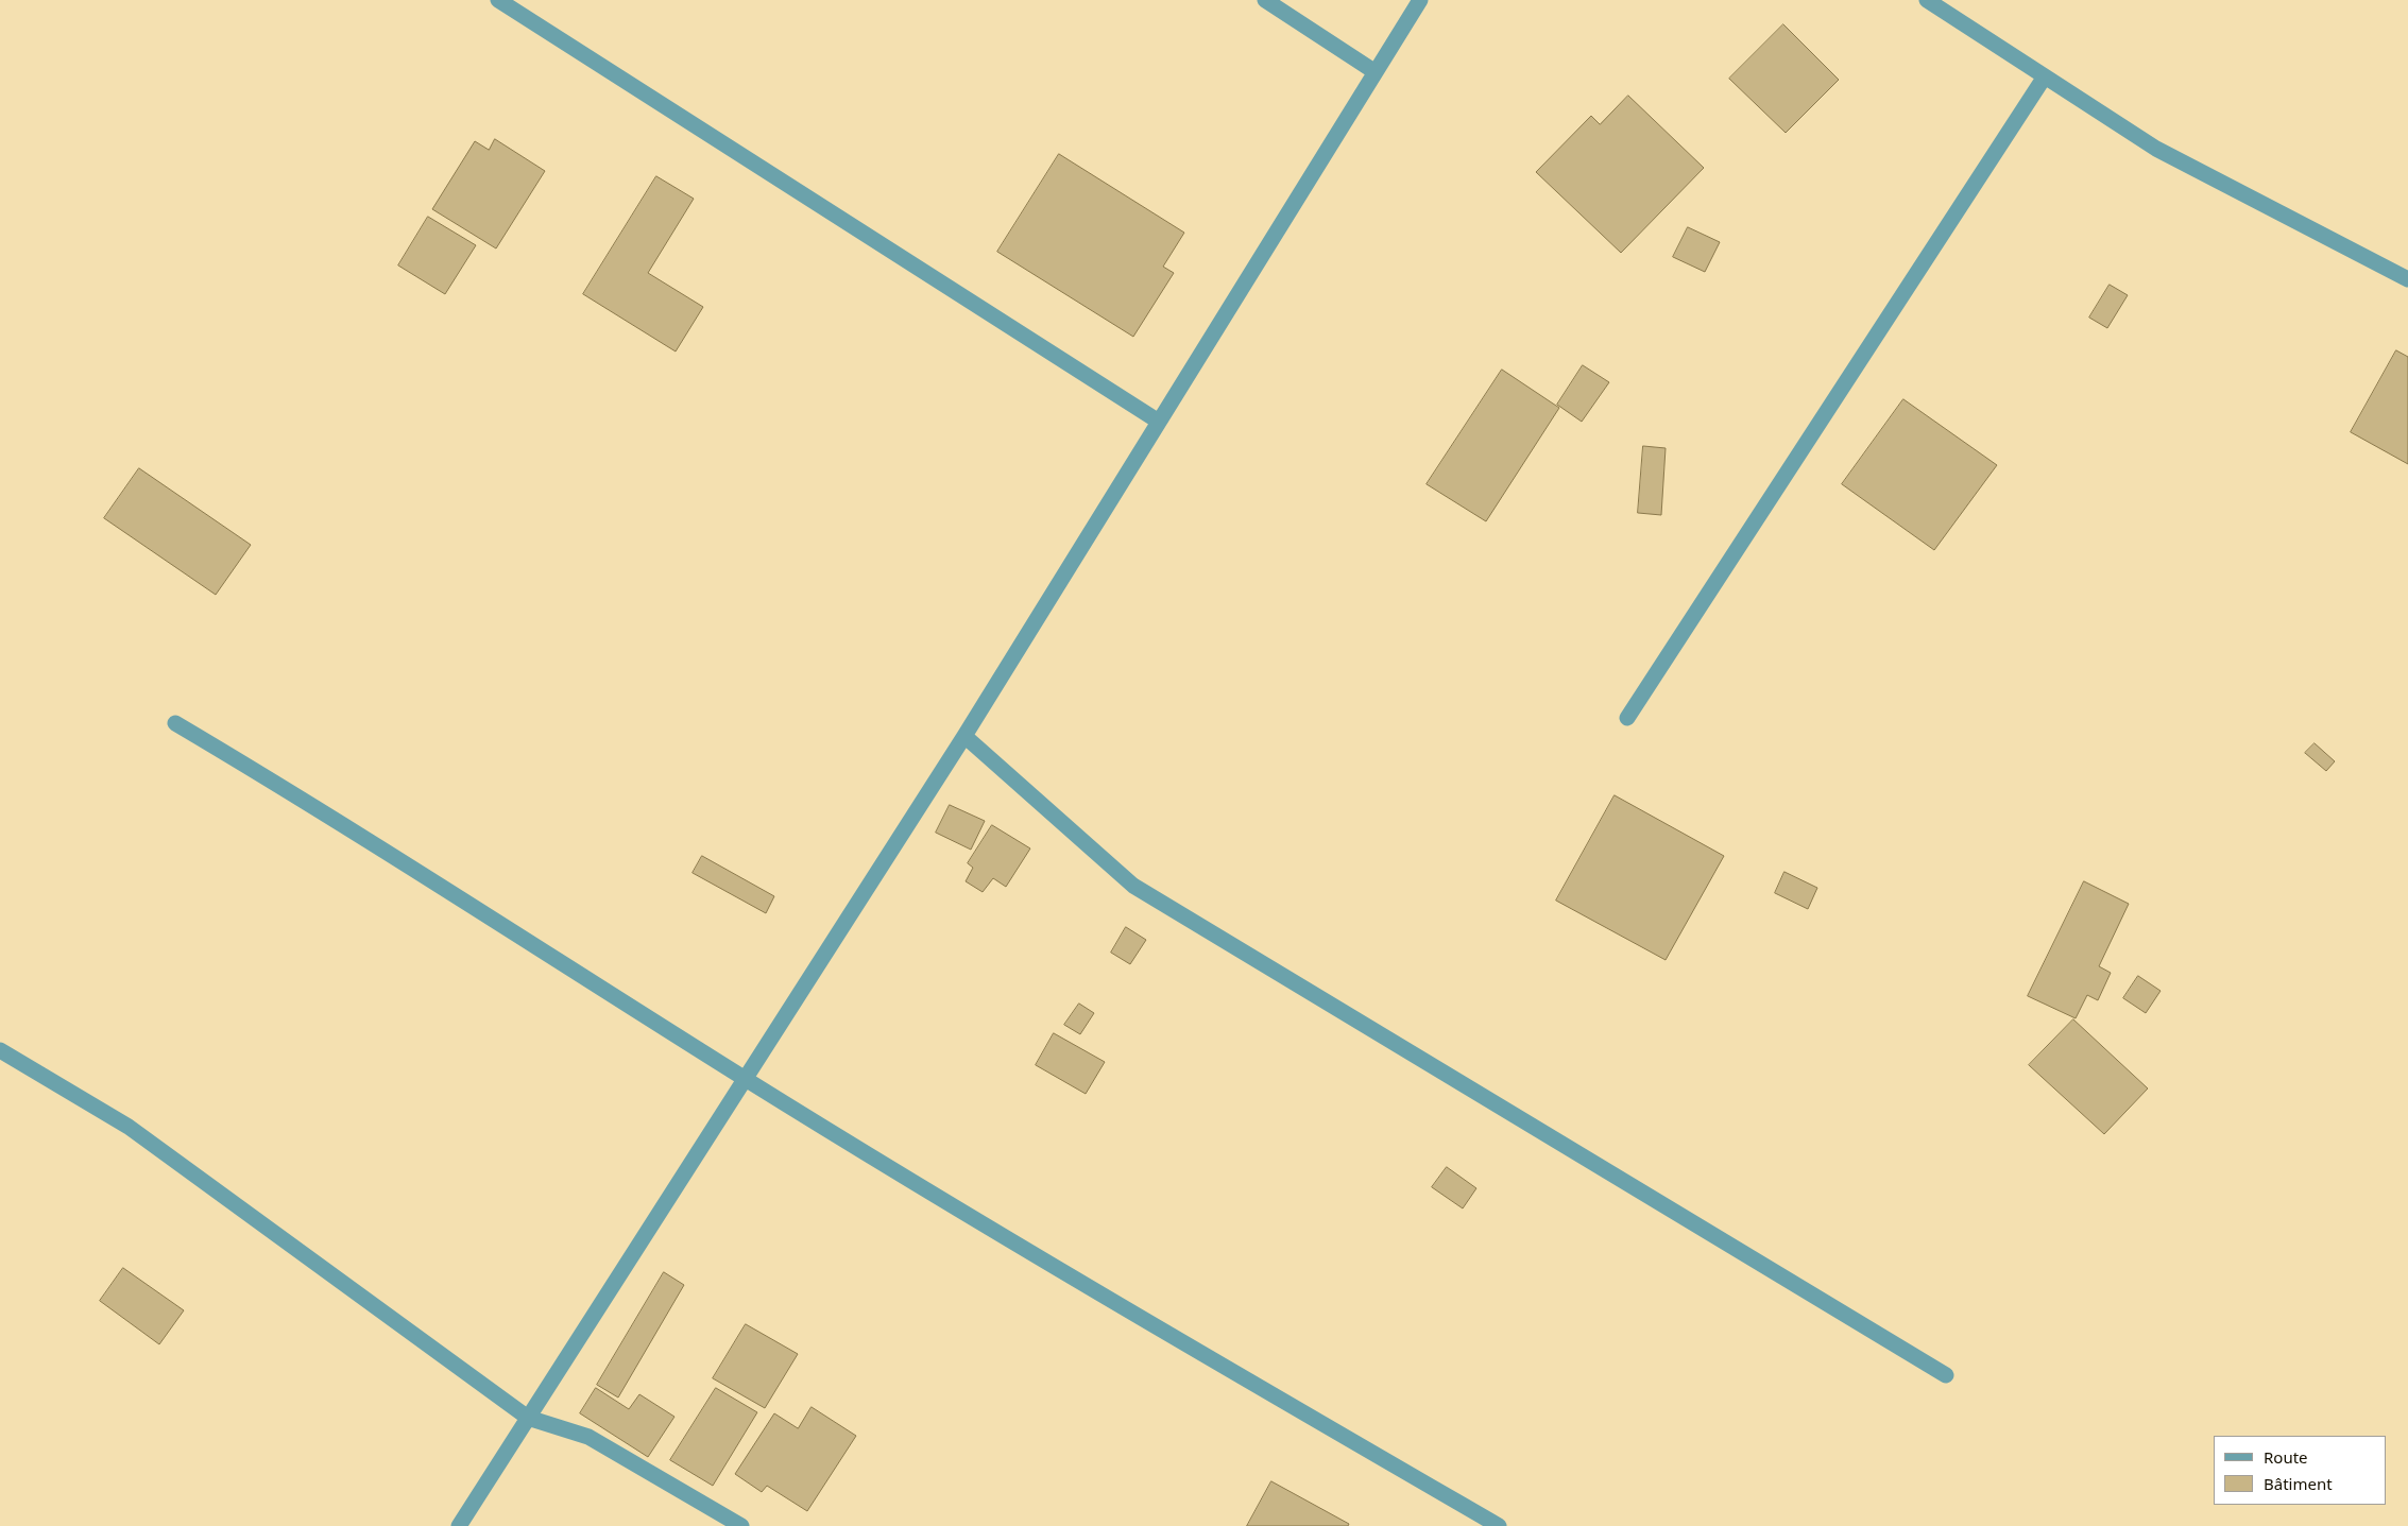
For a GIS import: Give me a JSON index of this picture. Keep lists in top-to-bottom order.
{
  "legend": ["Route", "Bâtiment"]
}
